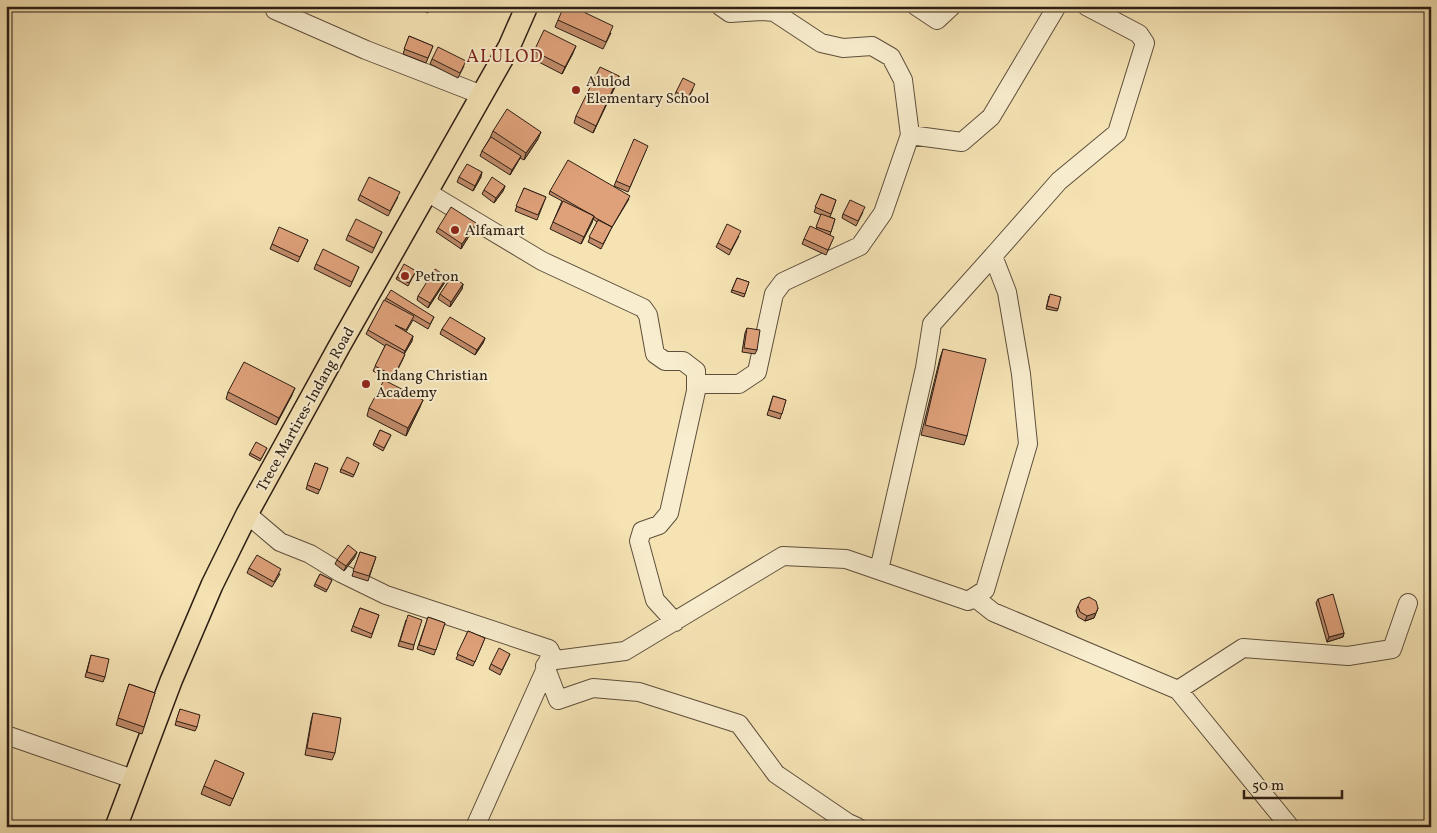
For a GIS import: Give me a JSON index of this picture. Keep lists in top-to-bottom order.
{
  "streets": {
    "main road": ["Trece Martires-Indang Road"]
  },
  "districts": ["ALULOD"],
  "places": [
    "Alulod Elementary School",
    "Alfamart",
    "Petron",
    "Indang Christian Academy"
  ],
  "scale_bar": "50 m"
}
